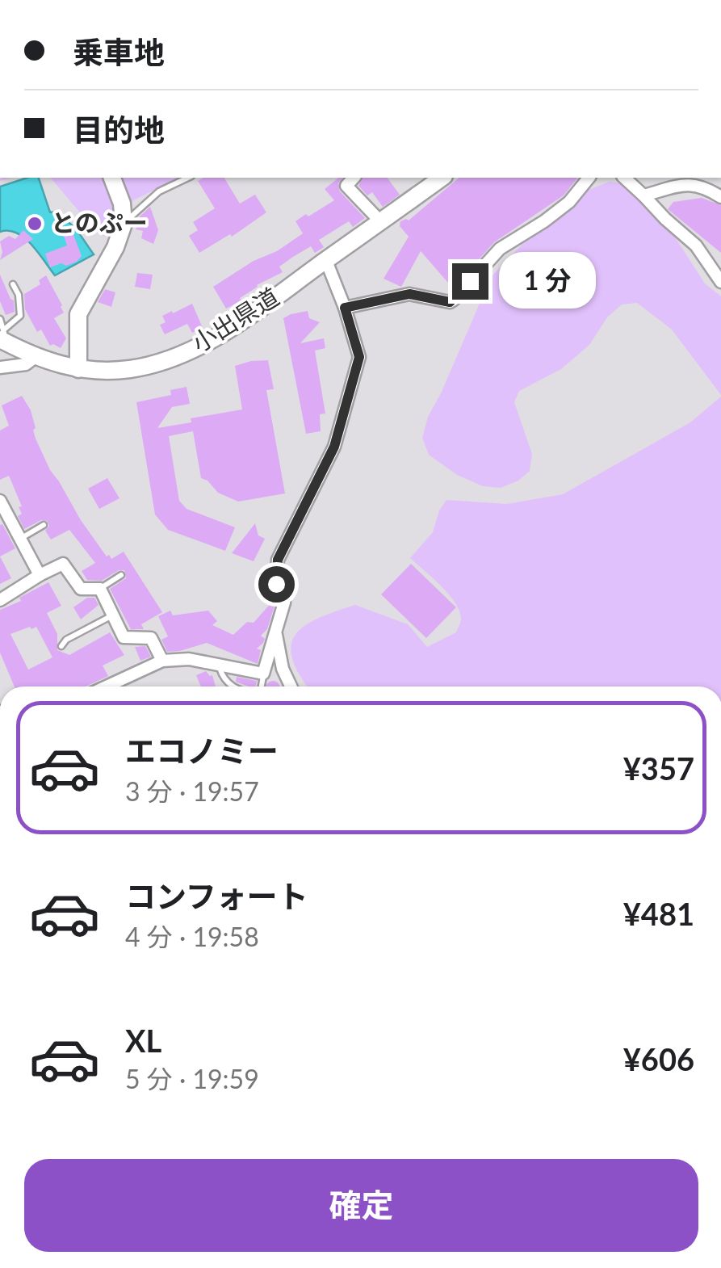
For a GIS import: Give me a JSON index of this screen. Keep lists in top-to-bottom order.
{
  "streets": {
    "main road": ["小出県道"]
  },
  "places": ["とのぷー"],
  "page": {
    "banner": ["乗車地", "目的地"],
    "bubble": "1 分",
    "list": [
      {
        "name": "エコノミー",
        "note": "3 分 · 19:57",
        "value": "¥357"
      },
      {
        "name": "コンフォート",
        "note": "4 分 · 19:58",
        "value": "¥481"
      },
      {
        "name": "XL",
        "note": "5 分 · 19:59",
        "value": "¥606"
      }
    ],
    "buttons": "確定"
  }
}
